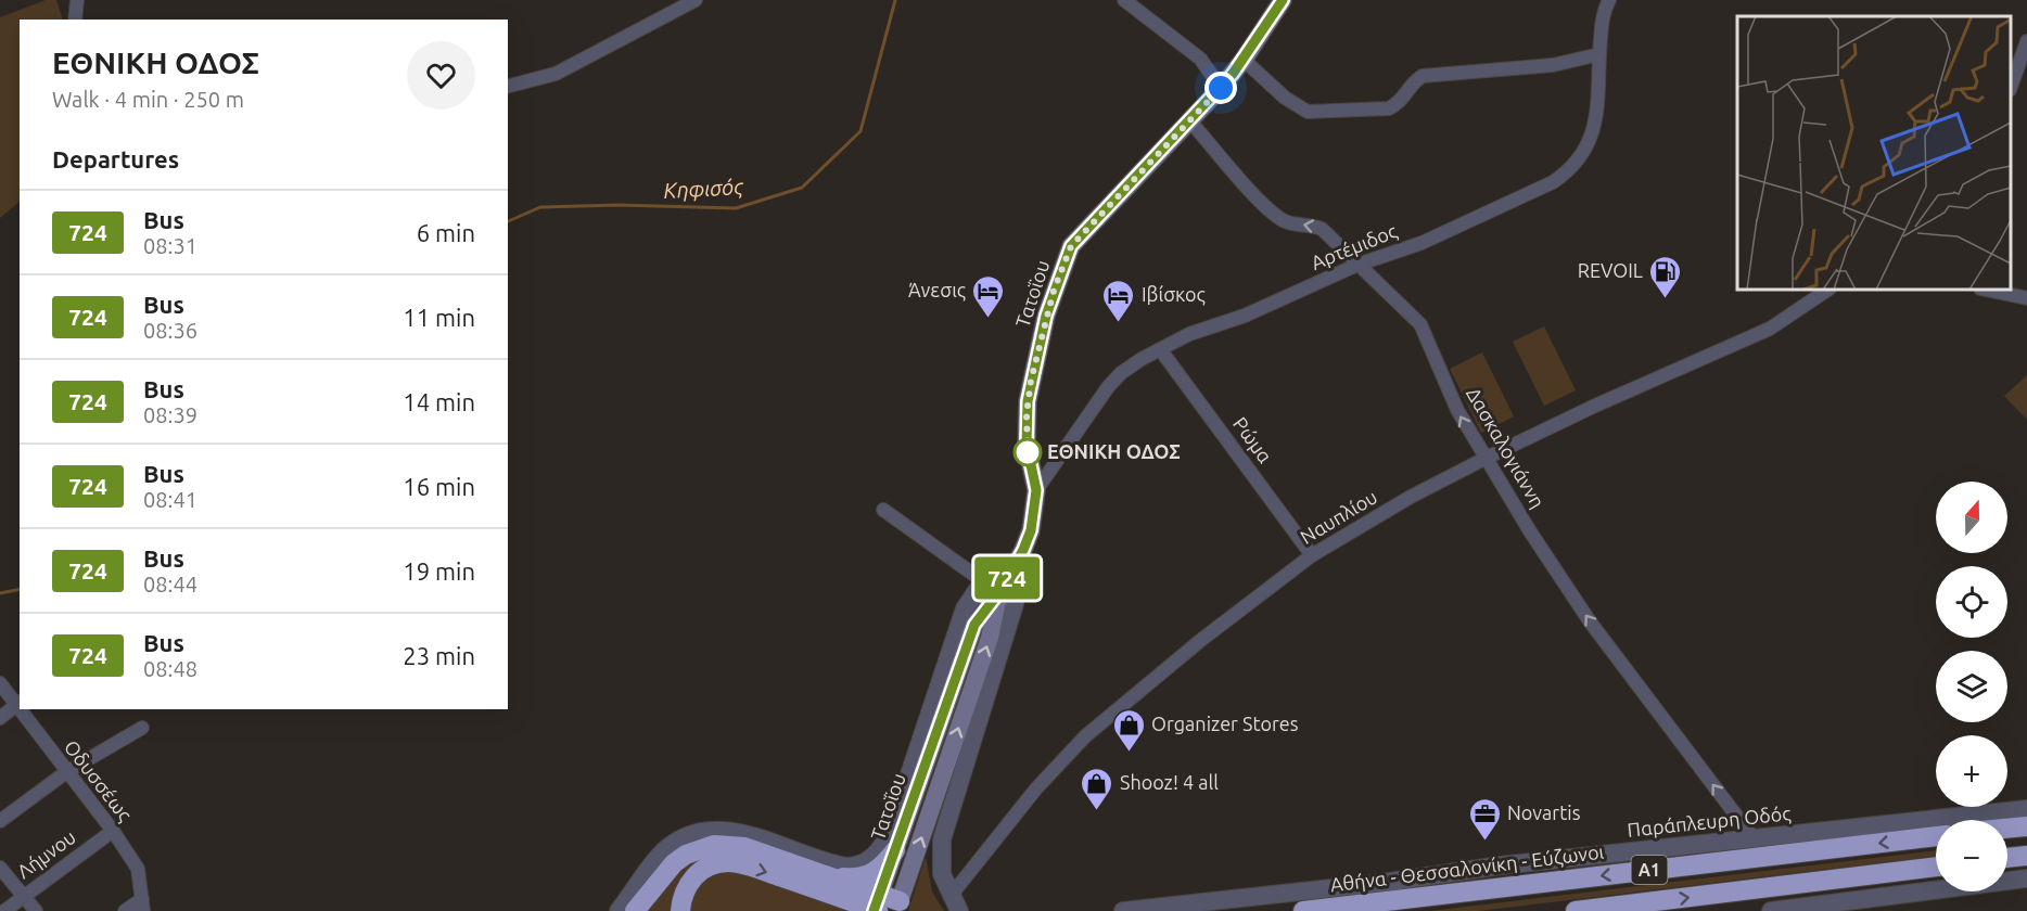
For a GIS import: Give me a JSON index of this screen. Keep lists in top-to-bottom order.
{
  "streets": {
    "highway": ["Αθήνα - Θεσσαλονίκη - Εύζωνοι", "Α1"],
    "main road": ["Τατοΐου"],
    "street": [
      "Αρτέμιδος",
      "Ρώμα",
      "Δασκαλογιάννη",
      "Ναυπλίου",
      "Οδυσσέως",
      "Παράπλευρη Οδός",
      "Λήμνου"
    ]
  },
  "crossings": [
    ["Αρτέμιδος", "Τατοΐου"],
    ["Αρτέμιδος", "Ρώμα"],
    ["Αρτέμιδος", "Δασκαλογιάννη"],
    ["Τατοΐου", "Δασκαλογιάννη"],
    ["Ρώμα", "Ναυπλίου"],
    ["Δασκαλογιάννη", "Ναυπλίου"],
    ["Δασκαλογιάννη", "Παράπλευρη Οδός"],
    ["Οδυσσέως", "Λήμνου"]
  ],
  "one_way": ["Δασκαλογιάννη"],
  "water": ["Κηφισός"],
  "places": {
    "fuel station": ["REVOIL"],
    "hotel": ["Άνεσις", "Ιβίσκος"],
    "other": ["ΕΘΝΙΚΗ ΟΔΟΣ"],
    "shop": ["Organizer Stores", "Shooz! 4 all"],
    "office": ["Novartis"]
  },
  "lines": ["bus line 724"],
  "north": "top",
  "page": {
    "on_map": "724",
    "heading": [
      ["ΕΘΝΙΚΗ ΟΔΟΣ", "Walk · 4 min · 250 m"],
      "Departures"
    ],
    "list": [
      {
        "mark": "724",
        "name": "Bus",
        "note": "08:31",
        "value": "6 min"
      },
      {
        "mark": "724",
        "name": "Bus",
        "note": "08:36",
        "value": "11 min"
      },
      {
        "mark": "724",
        "name": "Bus",
        "note": "08:39",
        "value": "14 min"
      },
      {
        "mark": "724",
        "name": "Bus",
        "note": "08:41",
        "value": "16 min"
      },
      {
        "mark": "724",
        "name": "Bus",
        "note": "08:44",
        "value": "19 min"
      },
      {
        "mark": "724",
        "name": "Bus",
        "note": "08:48",
        "value": "23 min"
      }
    ],
    "map_buttons": ["+", "−"]
  }
}
